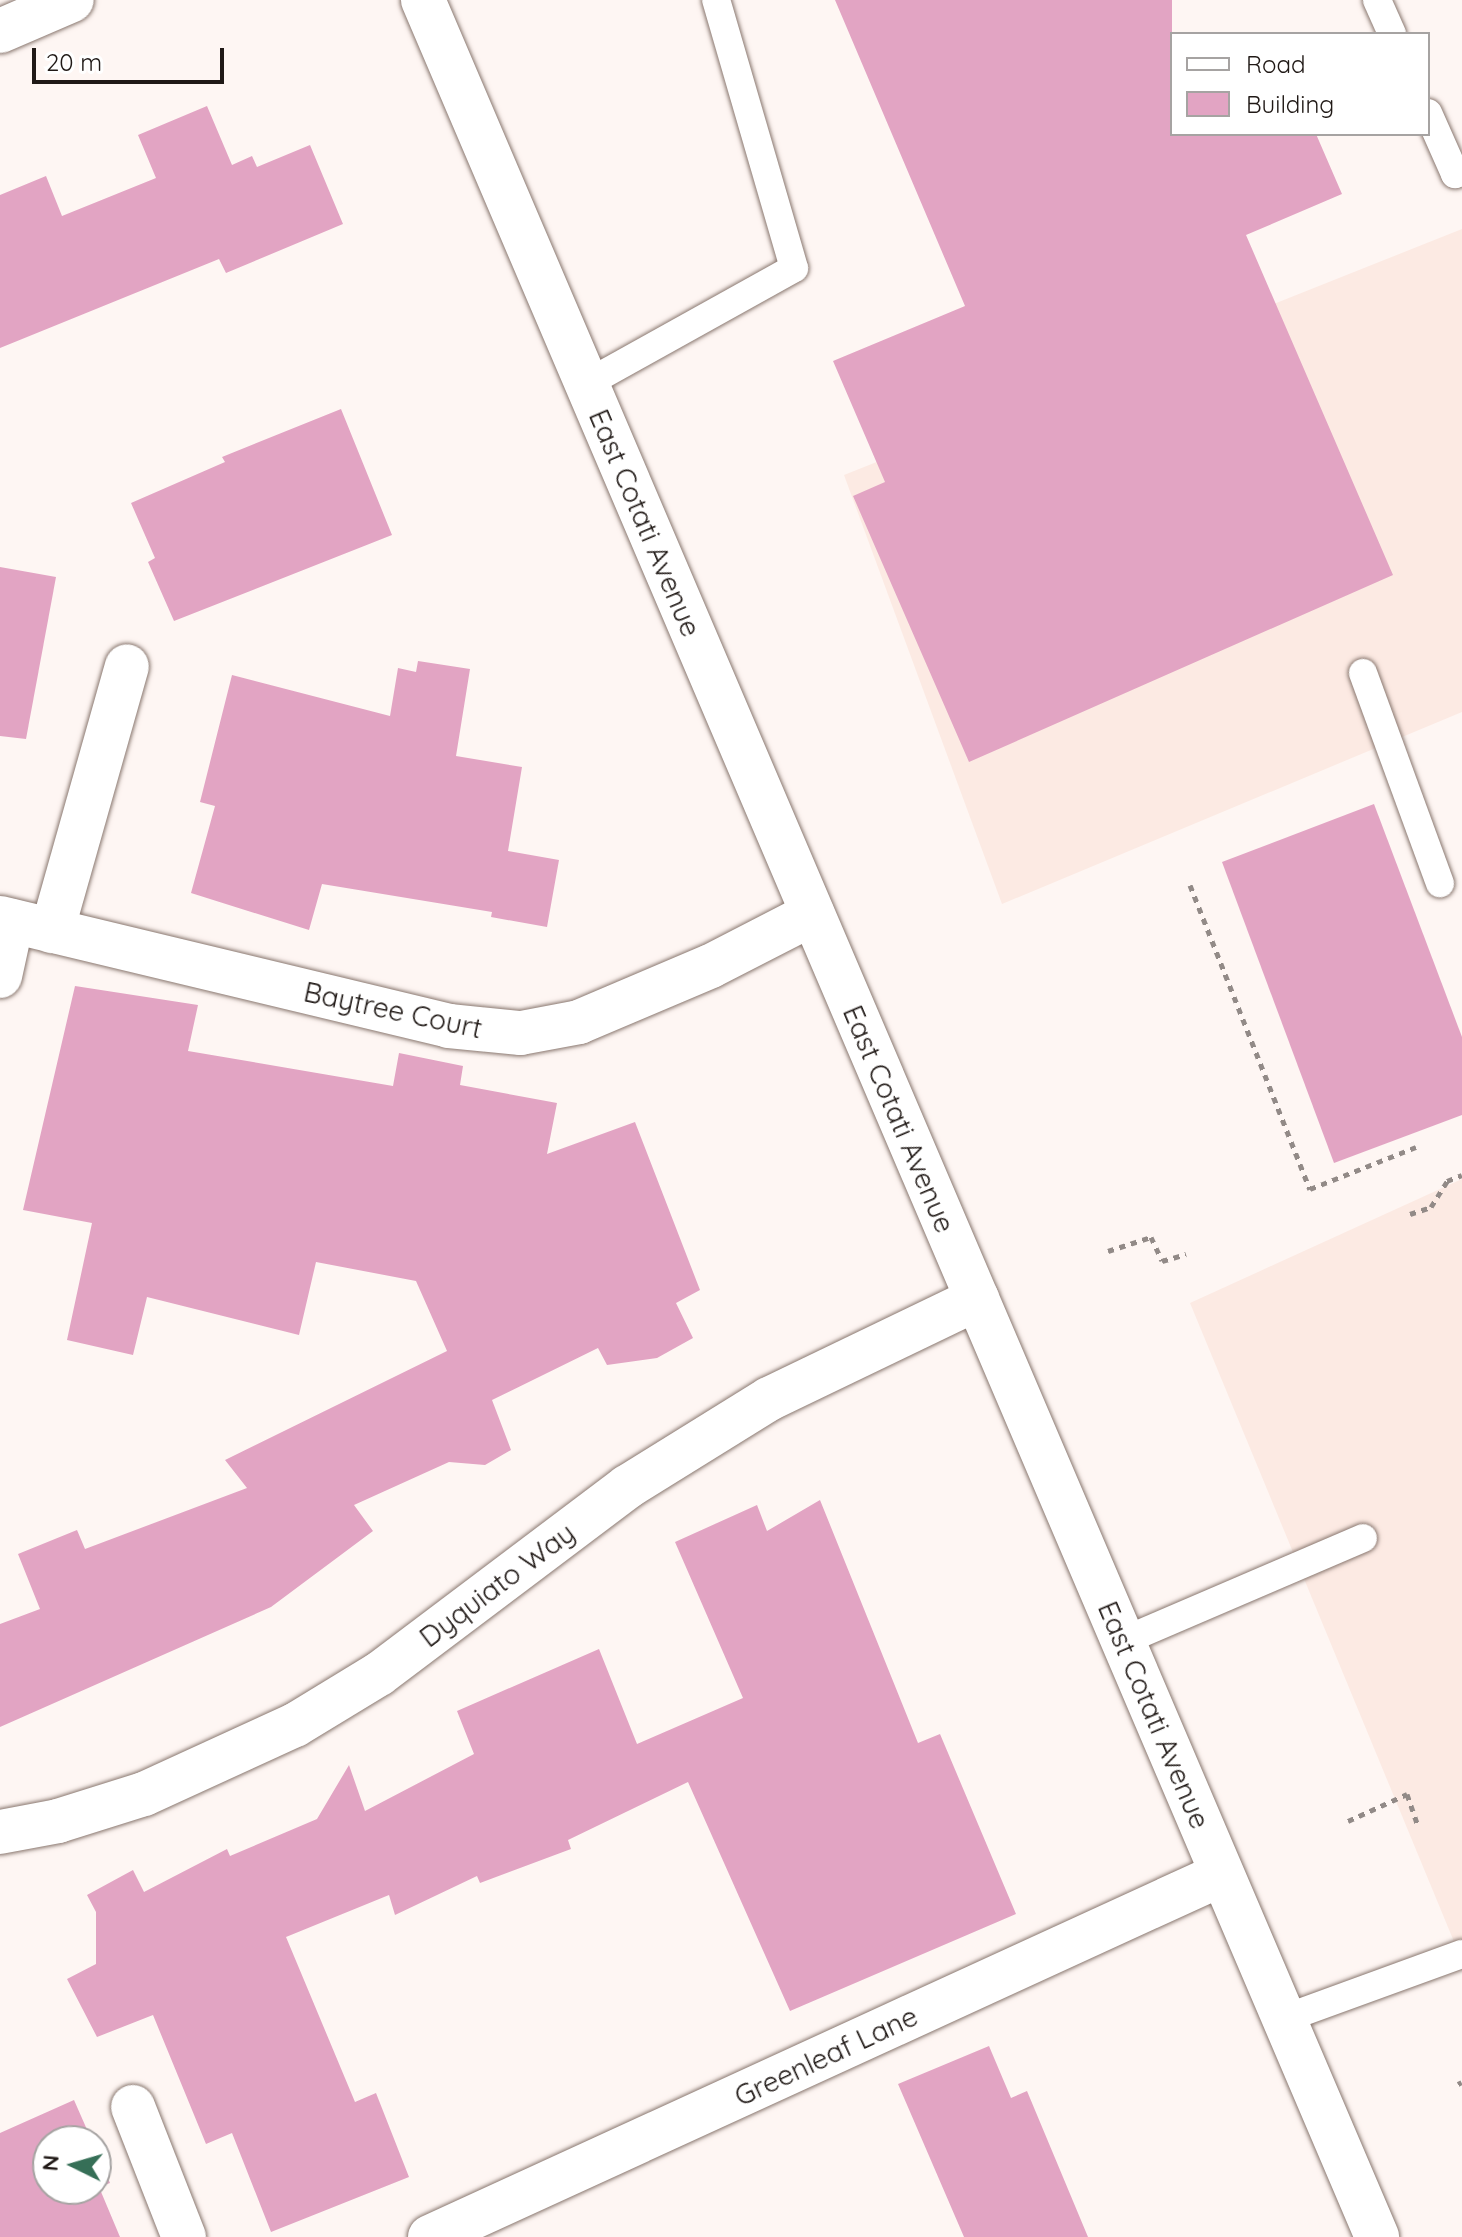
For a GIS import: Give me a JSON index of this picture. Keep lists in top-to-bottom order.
{
  "streets": {
    "street": [
      "East Cotati Avenue",
      "Baytree Court",
      "Dyquiato Way",
      "Greenleaf Lane"
    ]
  },
  "crossings": [
    ["East Cotati Avenue", "Baytree Court"],
    ["East Cotati Avenue", "Dyquiato Way"],
    ["East Cotati Avenue", "Greenleaf Lane"]
  ],
  "legend": ["Road", "Building"],
  "scale_bar": "20 m",
  "north": "left"
}
